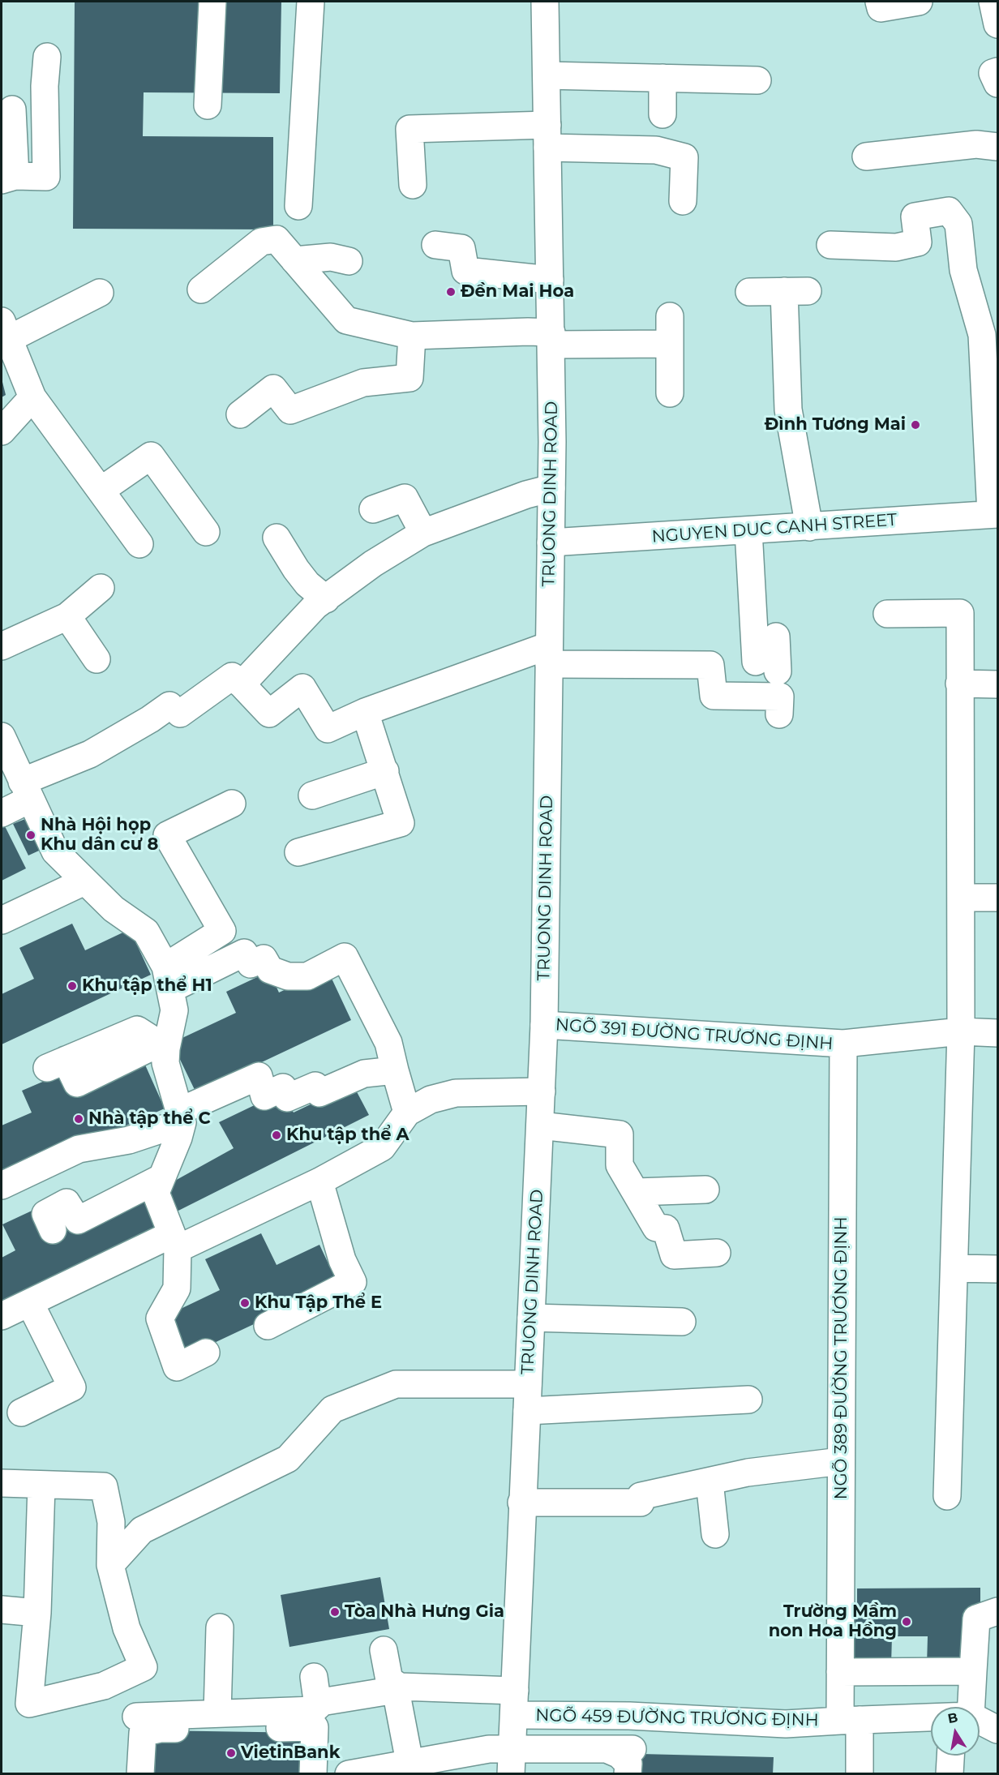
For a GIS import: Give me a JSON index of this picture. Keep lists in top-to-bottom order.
{
  "streets": {
    "main road": [
      "TRUONG DINH ROAD",
      "NGUYEN DUC CANH STREET",
      "NGÕ 391 ĐƯỜNG TRƯƠNG ĐỊNH",
      "NGÕ 389 ĐƯỜNG TRƯƠNG ĐỊNH",
      "NGÕ 459 ĐƯỜNG TRƯƠNG ĐỊNH"
    ]
  },
  "crossings": [
    ["TRUONG DINH ROAD", "NGUYEN DUC CANH STREET"],
    ["TRUONG DINH ROAD", "NGÕ 391 ĐƯỜNG TRƯƠNG ĐỊNH"],
    ["TRUONG DINH ROAD", "NGÕ 459 ĐƯỜNG TRƯƠNG ĐỊNH"],
    ["NGÕ 391 ĐƯỜNG TRƯƠNG ĐỊNH", "NGÕ 389 ĐƯỜNG TRƯƠNG ĐỊNH"],
    ["NGÕ 389 ĐƯỜNG TRƯƠNG ĐỊNH", "NGÕ 459 ĐƯỜNG TRƯƠNG ĐỊNH"]
  ],
  "places": [
    "Đền Mai Hoa",
    "Đình Tương Mai",
    "Nhà Hội họp Khu dân cư 8",
    "Khu tập thể H1",
    "Nhà tập thể C",
    "Khu tập thể A",
    "Khu Tập Thể E",
    "Tòa Nhà Hưng Gia",
    "Trường Mầm non Hoa Hồng",
    "VietinBank"
  ],
  "north": "top"
}
